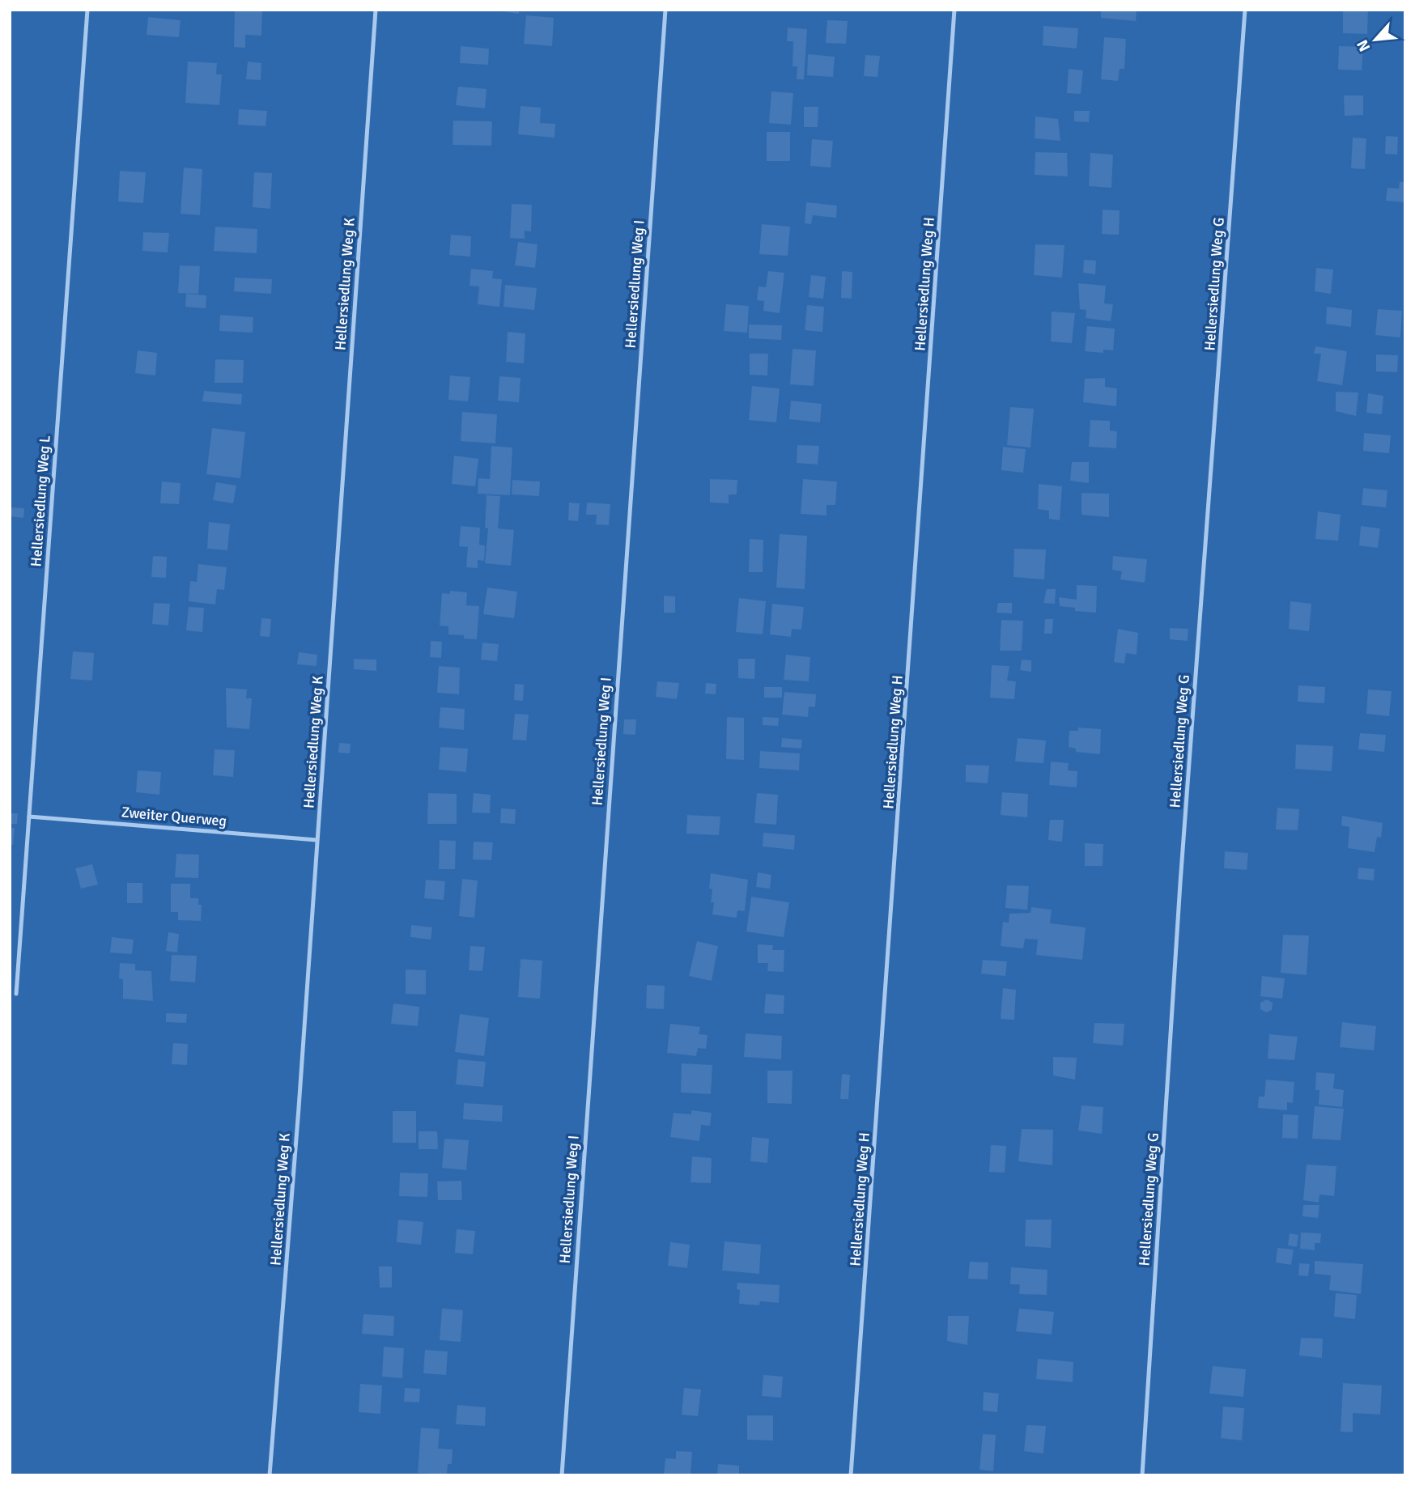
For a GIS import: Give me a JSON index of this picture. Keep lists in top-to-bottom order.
{
  "streets": {
    "lane": [
      "Hellersiedlung Weg K",
      "Hellersiedlung Weg I",
      "Hellersiedlung Weg H",
      "Hellersiedlung Weg G",
      "Hellersiedlung Weg L",
      "Zweiter Querweg"
    ]
  },
  "crossings": [
    ["Hellersiedlung Weg K", "Zweiter Querweg"],
    ["Hellersiedlung Weg L", "Zweiter Querweg"]
  ],
  "north": "bottom left"
}
